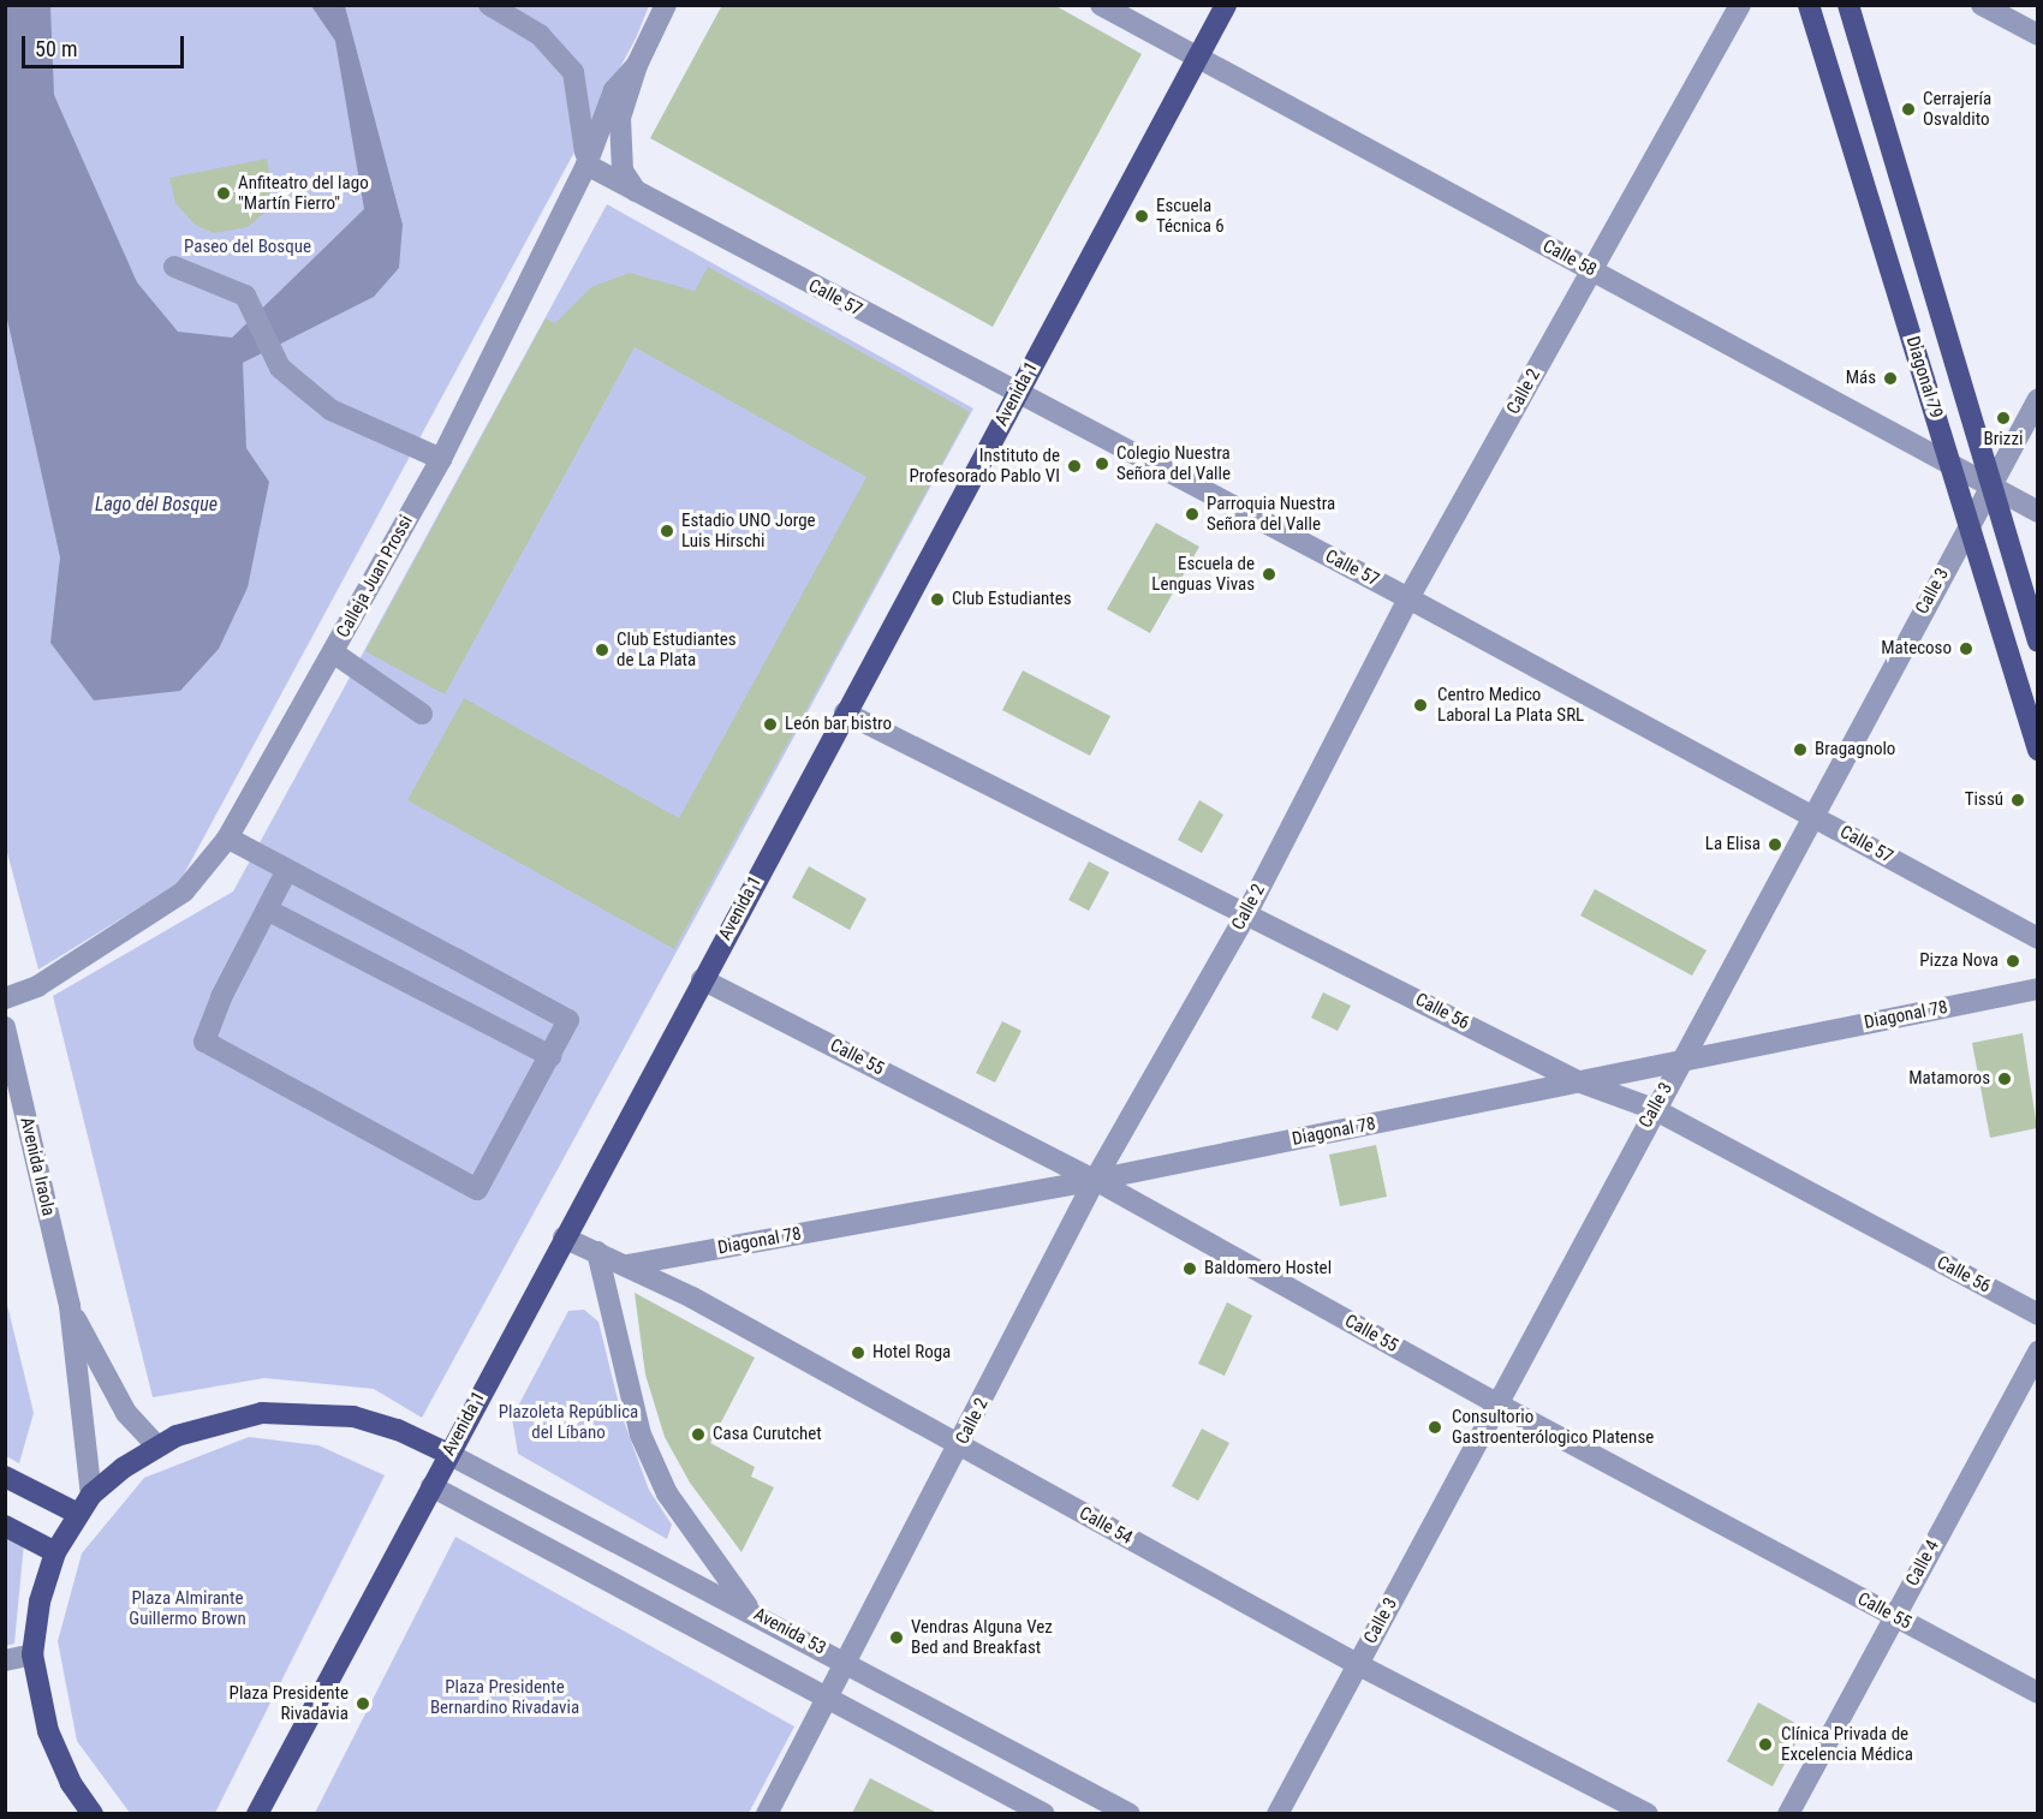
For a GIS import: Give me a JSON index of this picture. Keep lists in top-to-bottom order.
{
  "streets": {
    "main road": ["Diagonal 79", "Avenida 1"],
    "street": [
      "Calle 58",
      "Calle 57",
      "Calle 2",
      "Calleja Juan Prossi",
      "Calle 3",
      "Calle 56",
      "Diagonal 78",
      "Calle 55",
      "Avenida Iraola",
      "Calle 54",
      "Calle 4",
      "Avenida 53"
    ]
  },
  "crossings": [
    ["Calle 58", "Diagonal 79"],
    ["Calle 58", "Calle 2"],
    ["Calle 58", "Avenida 1"],
    ["Calle 58", "Calle 3"],
    ["Calle 57", "Calle 2"],
    ["Calle 57", "Avenida 1"],
    ["Calle 57", "Calleja Juan Prossi"],
    ["Calle 57", "Calle 3"],
    ["Diagonal 79", "Calle 3"],
    ["Calle 2", "Calle 56"],
    ["Calle 2", "Diagonal 78"],
    ["Calle 2", "Calle 55"],
    ["Calle 2", "Calle 54"],
    ["Calle 2", "Avenida 53"],
    ["Avenida 1", "Calle 56"],
    ["Avenida 1", "Calle 55"],
    ["Avenida 1", "Calle 54"],
    ["Avenida 1", "Avenida 53"],
    ["Calle 3", "Calle 56"],
    ["Calle 3", "Diagonal 78"],
    ["Calle 3", "Calle 55"],
    ["Calle 3", "Calle 54"],
    ["Calle 56", "Diagonal 78"],
    ["Diagonal 78", "Calle 55"],
    ["Diagonal 78", "Calle 54"],
    ["Calle 55", "Calle 4"]
  ],
  "water": ["Lago del Bosque"],
  "parks": [
    "Paseo del Bosque",
    "Plazoleta República del Líbano",
    "Plaza Almirante Guillermo Brown",
    "Plaza Presidente Bernardino Rivadavia"
  ],
  "places": [
    "Cerrajería Osvaldito",
    "Anfiteatro del lago \"Martín Fierro\"",
    "Escuela Técnica 6",
    "Más",
    "Brizzi",
    "Colegio Nuestra Señora del Valle",
    "Instituto de Profesorado Pablo VI",
    "Parroquia Nuestra Señora del Valle",
    "Estadio UNO Jorge Luis Hirschi",
    "Escuela de Lenguas Vivas",
    "Club Estudiantes",
    "Matecoso",
    "Club Estudiantes de La Plata",
    "Centro Medico Laboral La Plata SRL",
    "León bar bistro",
    "Bragagnolo",
    "Tissú",
    "La Elisa",
    "Pizza Nova",
    "Matamoros",
    "Baldomero Hostel",
    "Hotel Roga",
    "Consultorio Gastroenterólogico Platense",
    "Casa Curutchet",
    "Vendras Alguna Vez Bed and Breakfast",
    "Plaza Presidente Rivadavia",
    "Clínica Privada de Excelencia Médica"
  ],
  "scale_bar": "50 m"
}
